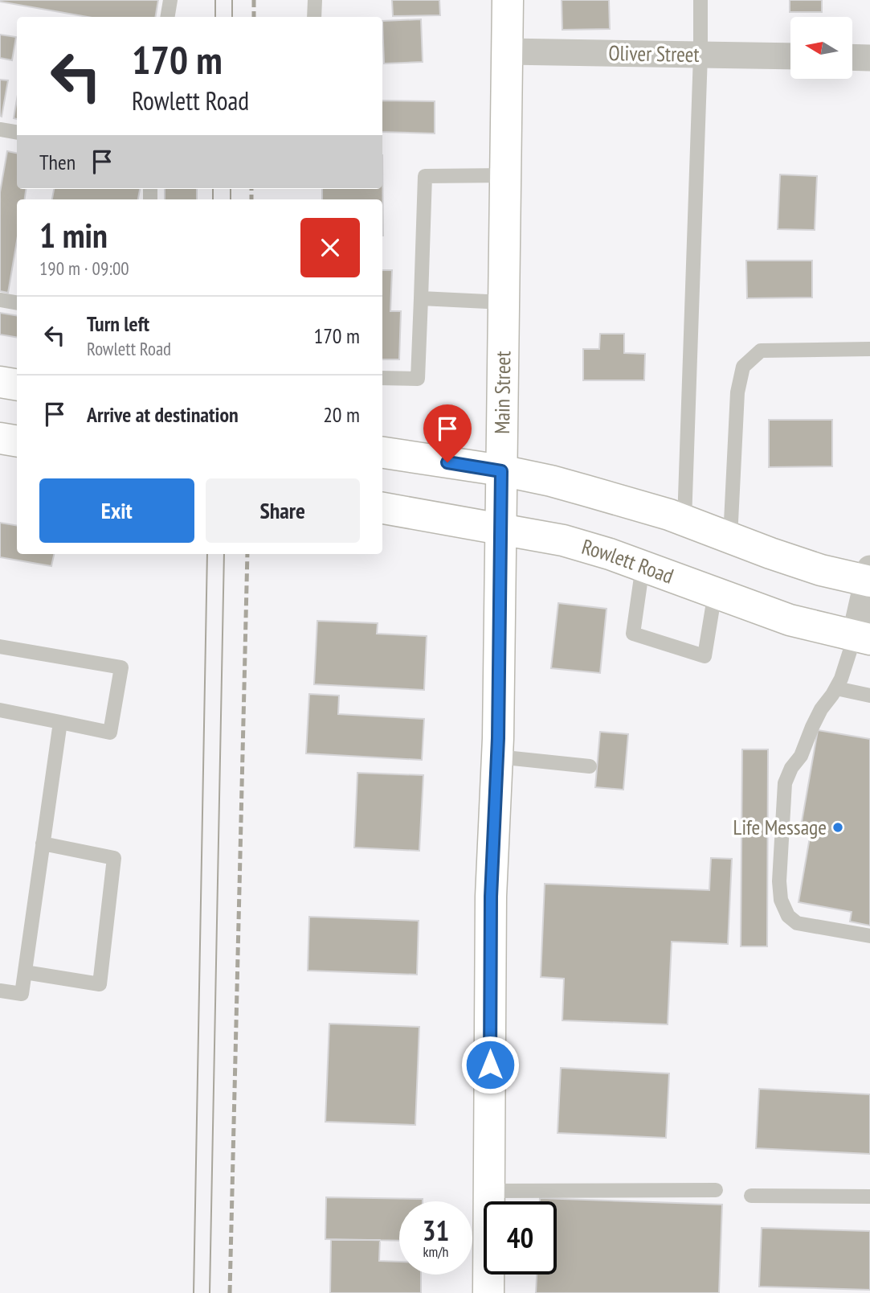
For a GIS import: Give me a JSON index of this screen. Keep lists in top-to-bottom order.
{
  "streets": {
    "street": ["Oliver Street", "Main Street", "Rowlett Road"]
  },
  "crossings": [
    ["Oliver Street", "Main Street"],
    ["Main Street", "Rowlett Road"]
  ],
  "places": ["Life Message"],
  "north": "left",
  "page": {
    "turn": ["170 m", "Rowlett Road"],
    "then": "Then",
    "heading": ["1 min", "190 m · 09:00"],
    "list": [
      {
        "name": "Turn left",
        "note": "Rowlett Road",
        "value": "170 m"
      },
      {
        "name": "Arrive at destination",
        "value": "20 m"
      }
    ],
    "buttons": ["Exit", "Share"],
    "speed": "31 km/h",
    "limit": "40"
  }
}
